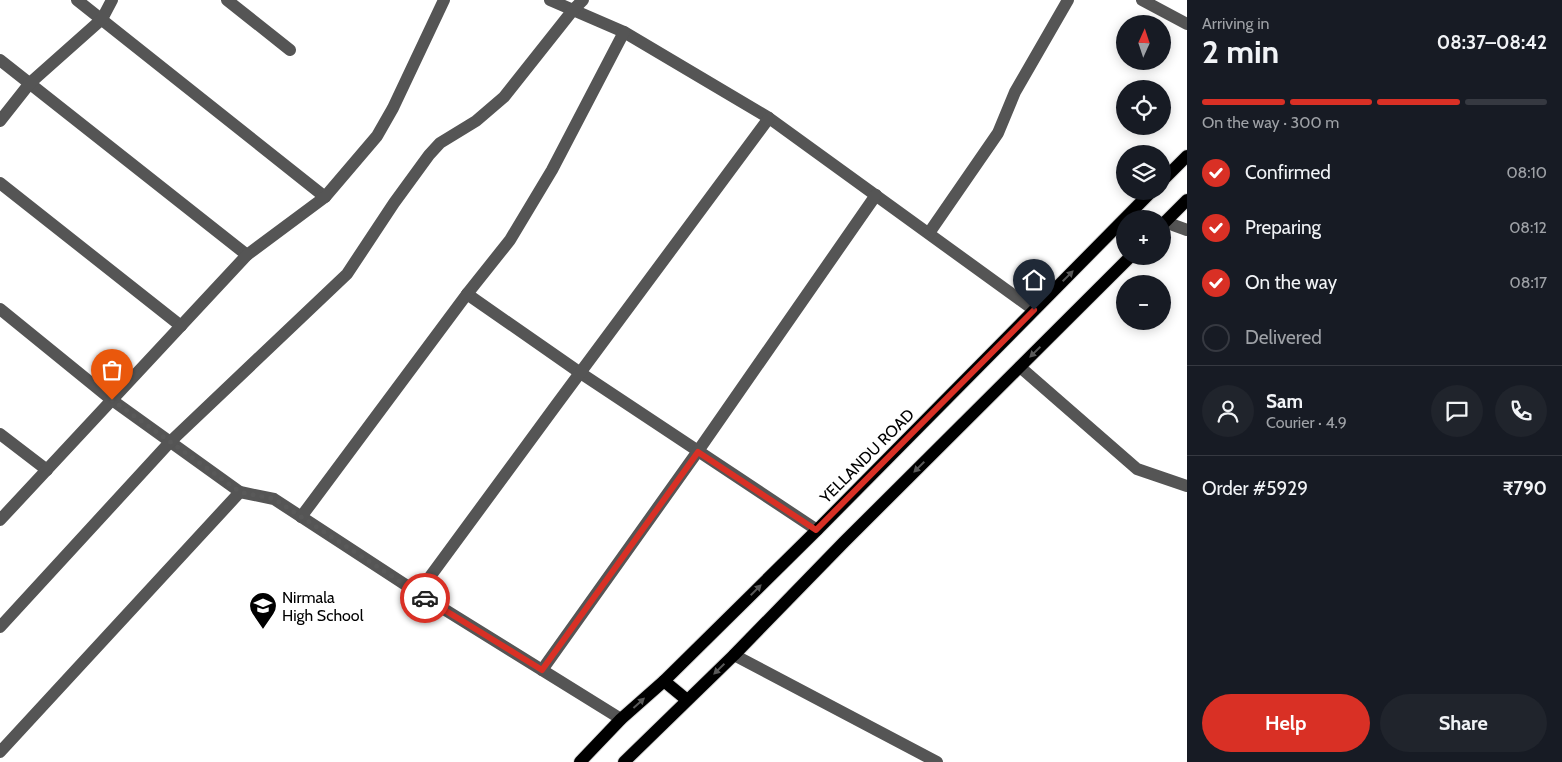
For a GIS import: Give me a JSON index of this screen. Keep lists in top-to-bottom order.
{
  "streets": {
    "main road": ["YELLANDU ROAD"]
  },
  "places": {
    "school or university": ["Nirmala High School"]
  },
  "north": "top",
  "page": {
    "heading": ["2 min", "Arriving in", "08:37–08:42"],
    "panel": [
      "Sam",
      "Courier · 4.9",
      "Order #5929",
      "₹790"
    ],
    "map_buttons": ["+", "−"],
    "bar": "On the way · 300 m",
    "list": [
      ["Confirmed", "08:10"],
      ["Preparing", "08:12"],
      ["On the way", "08:17"],
      "Delivered"
    ],
    "buttons": ["Help", "Share"]
  }
}
